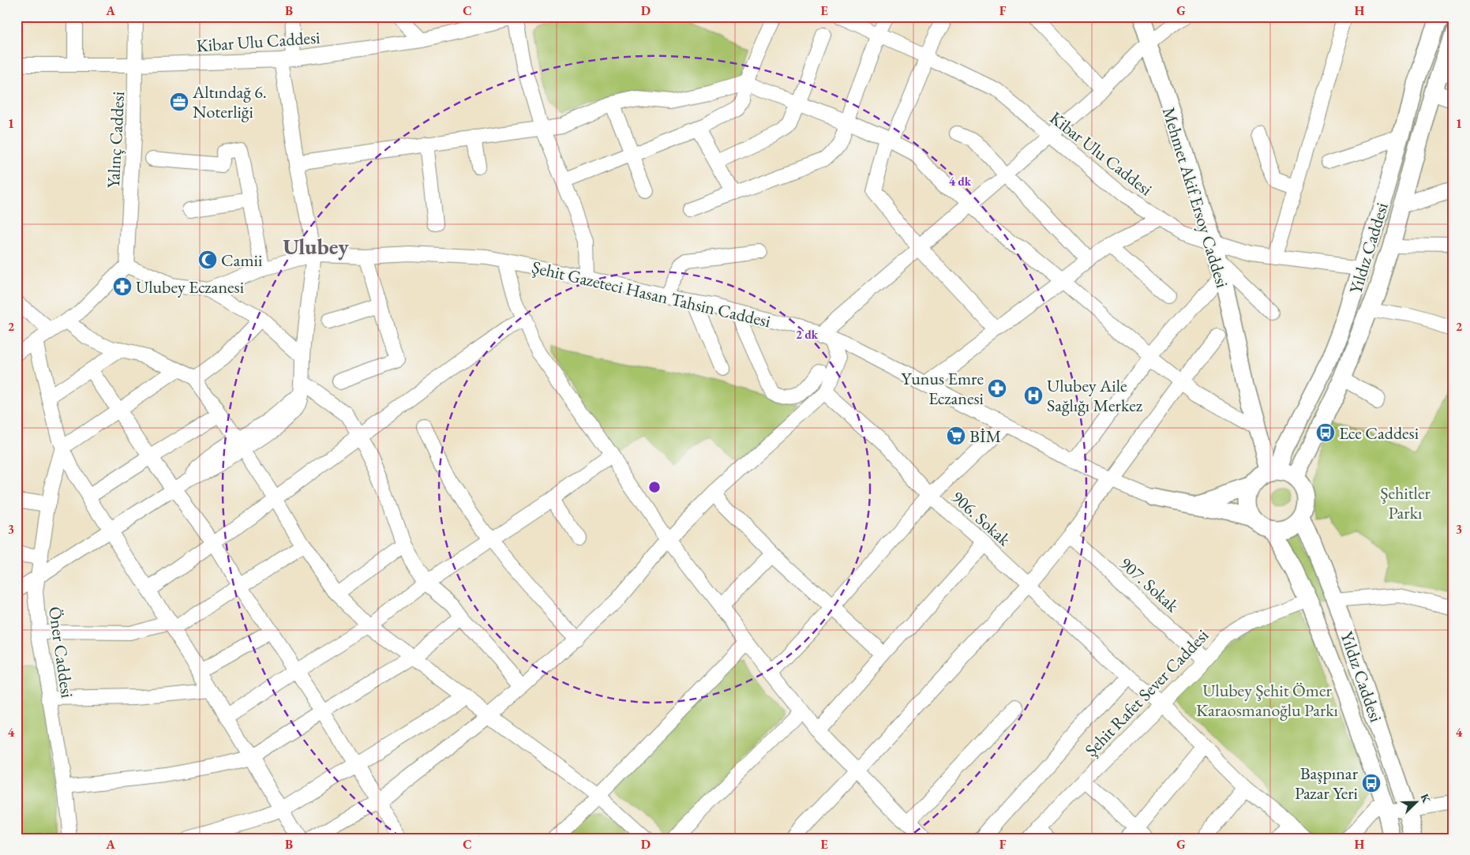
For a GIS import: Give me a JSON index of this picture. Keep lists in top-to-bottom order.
{
  "streets": {
    "main road": ["Mehmet Akif Ersoy Caddesi", "Yıldız Caddesi", "Şehit Gazeteci Hasan Tahsin Caddesi"],
    "street": [
      "Kibar Ulu Caddesi",
      "Yalınç Caddesi",
      "906. Sokak",
      "907. Sokak",
      "Öner Caddesi",
      "Şehit Rafet Sever Caddesi"
    ]
  },
  "crossings": [
    ["Kibar Ulu Caddesi", "Yalınç Caddesi"],
    ["Kibar Ulu Caddesi", "Mehmet Akif Ersoy Caddesi"],
    ["Kibar Ulu Caddesi", "Yıldız Caddesi"],
    ["Mehmet Akif Ersoy Caddesi", "Yıldız Caddesi"],
    ["Mehmet Akif Ersoy Caddesi", "Şehit Gazeteci Hasan Tahsin Caddesi"],
    ["Yıldız Caddesi", "Şehit Gazeteci Hasan Tahsin Caddesi"],
    ["Yıldız Caddesi", "Şehit Rafet Sever Caddesi"],
    ["906. Sokak", "Şehit Rafet Sever Caddesi"],
    ["907. Sokak", "Şehit Rafet Sever Caddesi"]
  ],
  "districts": ["Ulubey"],
  "parks": ["Şehitler Parkı", "Ulubey Şehit Ömer Karaosmanoğlu Parkı"],
  "places": {
    "office": ["Altındağ 6. Noterliği"],
    "mosque": ["Camii"],
    "pharmacy": ["Ulubey Eczanesi", "Yunus Emre Eczanesi"],
    "hospital": ["Ulubey Aile Sağlığı Merkez"],
    "bus stop": ["Ece Caddesi", "Başpınar Pazar Yeri"],
    "supermarket": ["BİM"]
  },
  "north": "top right",
  "grid": {
    "columns": [
      "A",
      "B",
      "C",
      "D",
      "E",
      "F",
      "G",
      "H"
    ],
    "rows": [
      "1",
      "2",
      "3",
      "4"
    ]
  },
  "rings": ["4 dk", "2 dk"]
}
